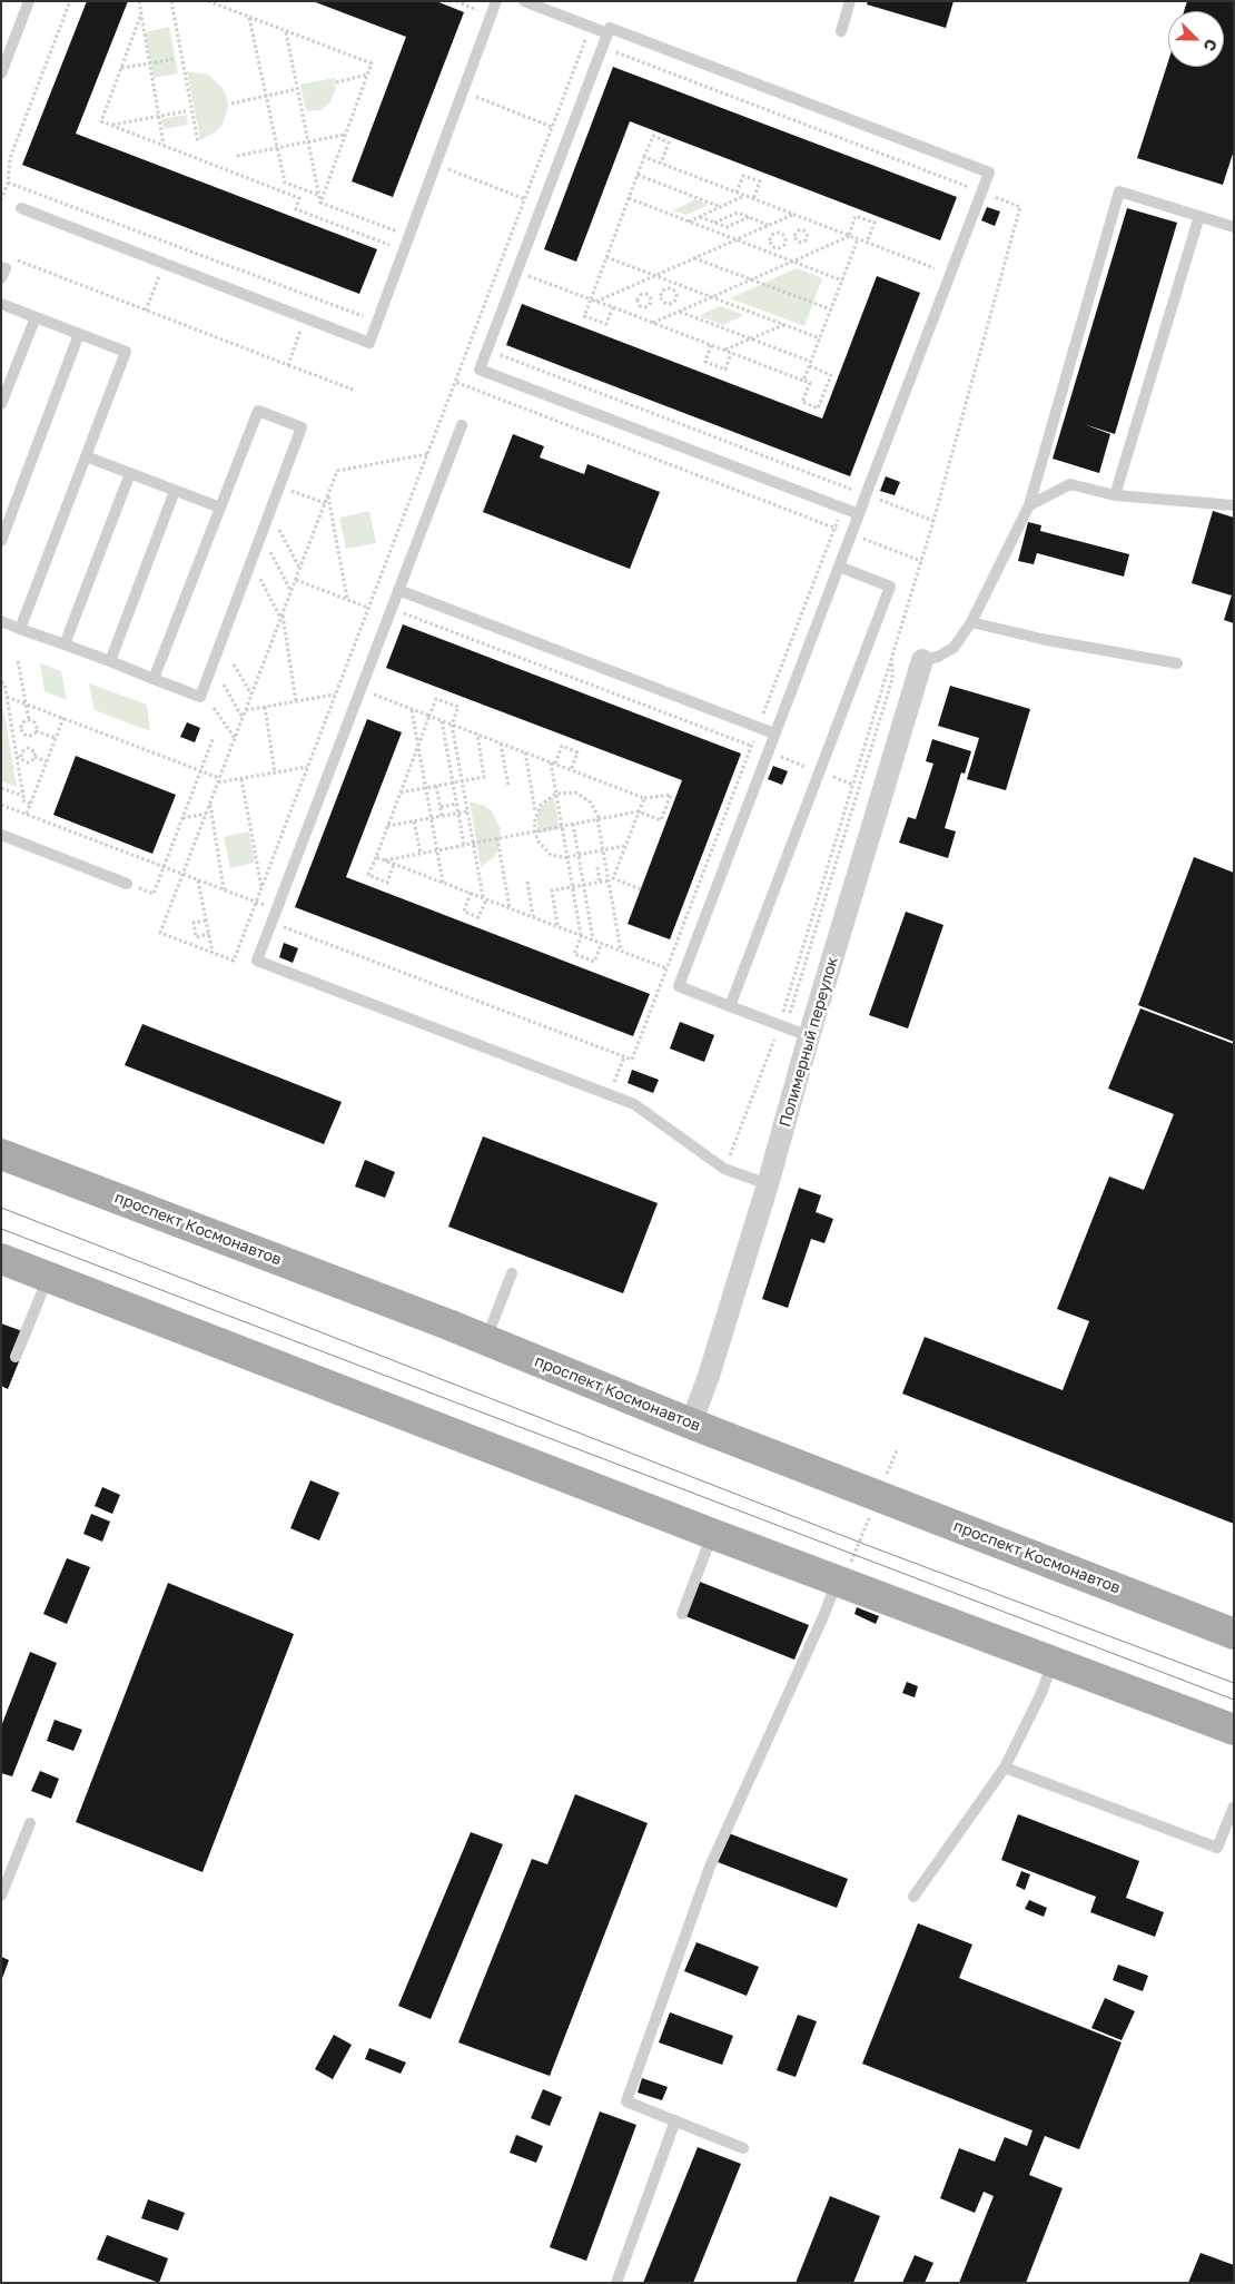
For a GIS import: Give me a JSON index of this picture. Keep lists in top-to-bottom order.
{
  "streets": {
    "main road": ["проспект Космонавтов"],
    "street": ["Полимерный переулок"]
  },
  "crossings": [
    ["Полимерный переулок", "проспект Космонавтов"]
  ],
  "north": "bottom right"
}
